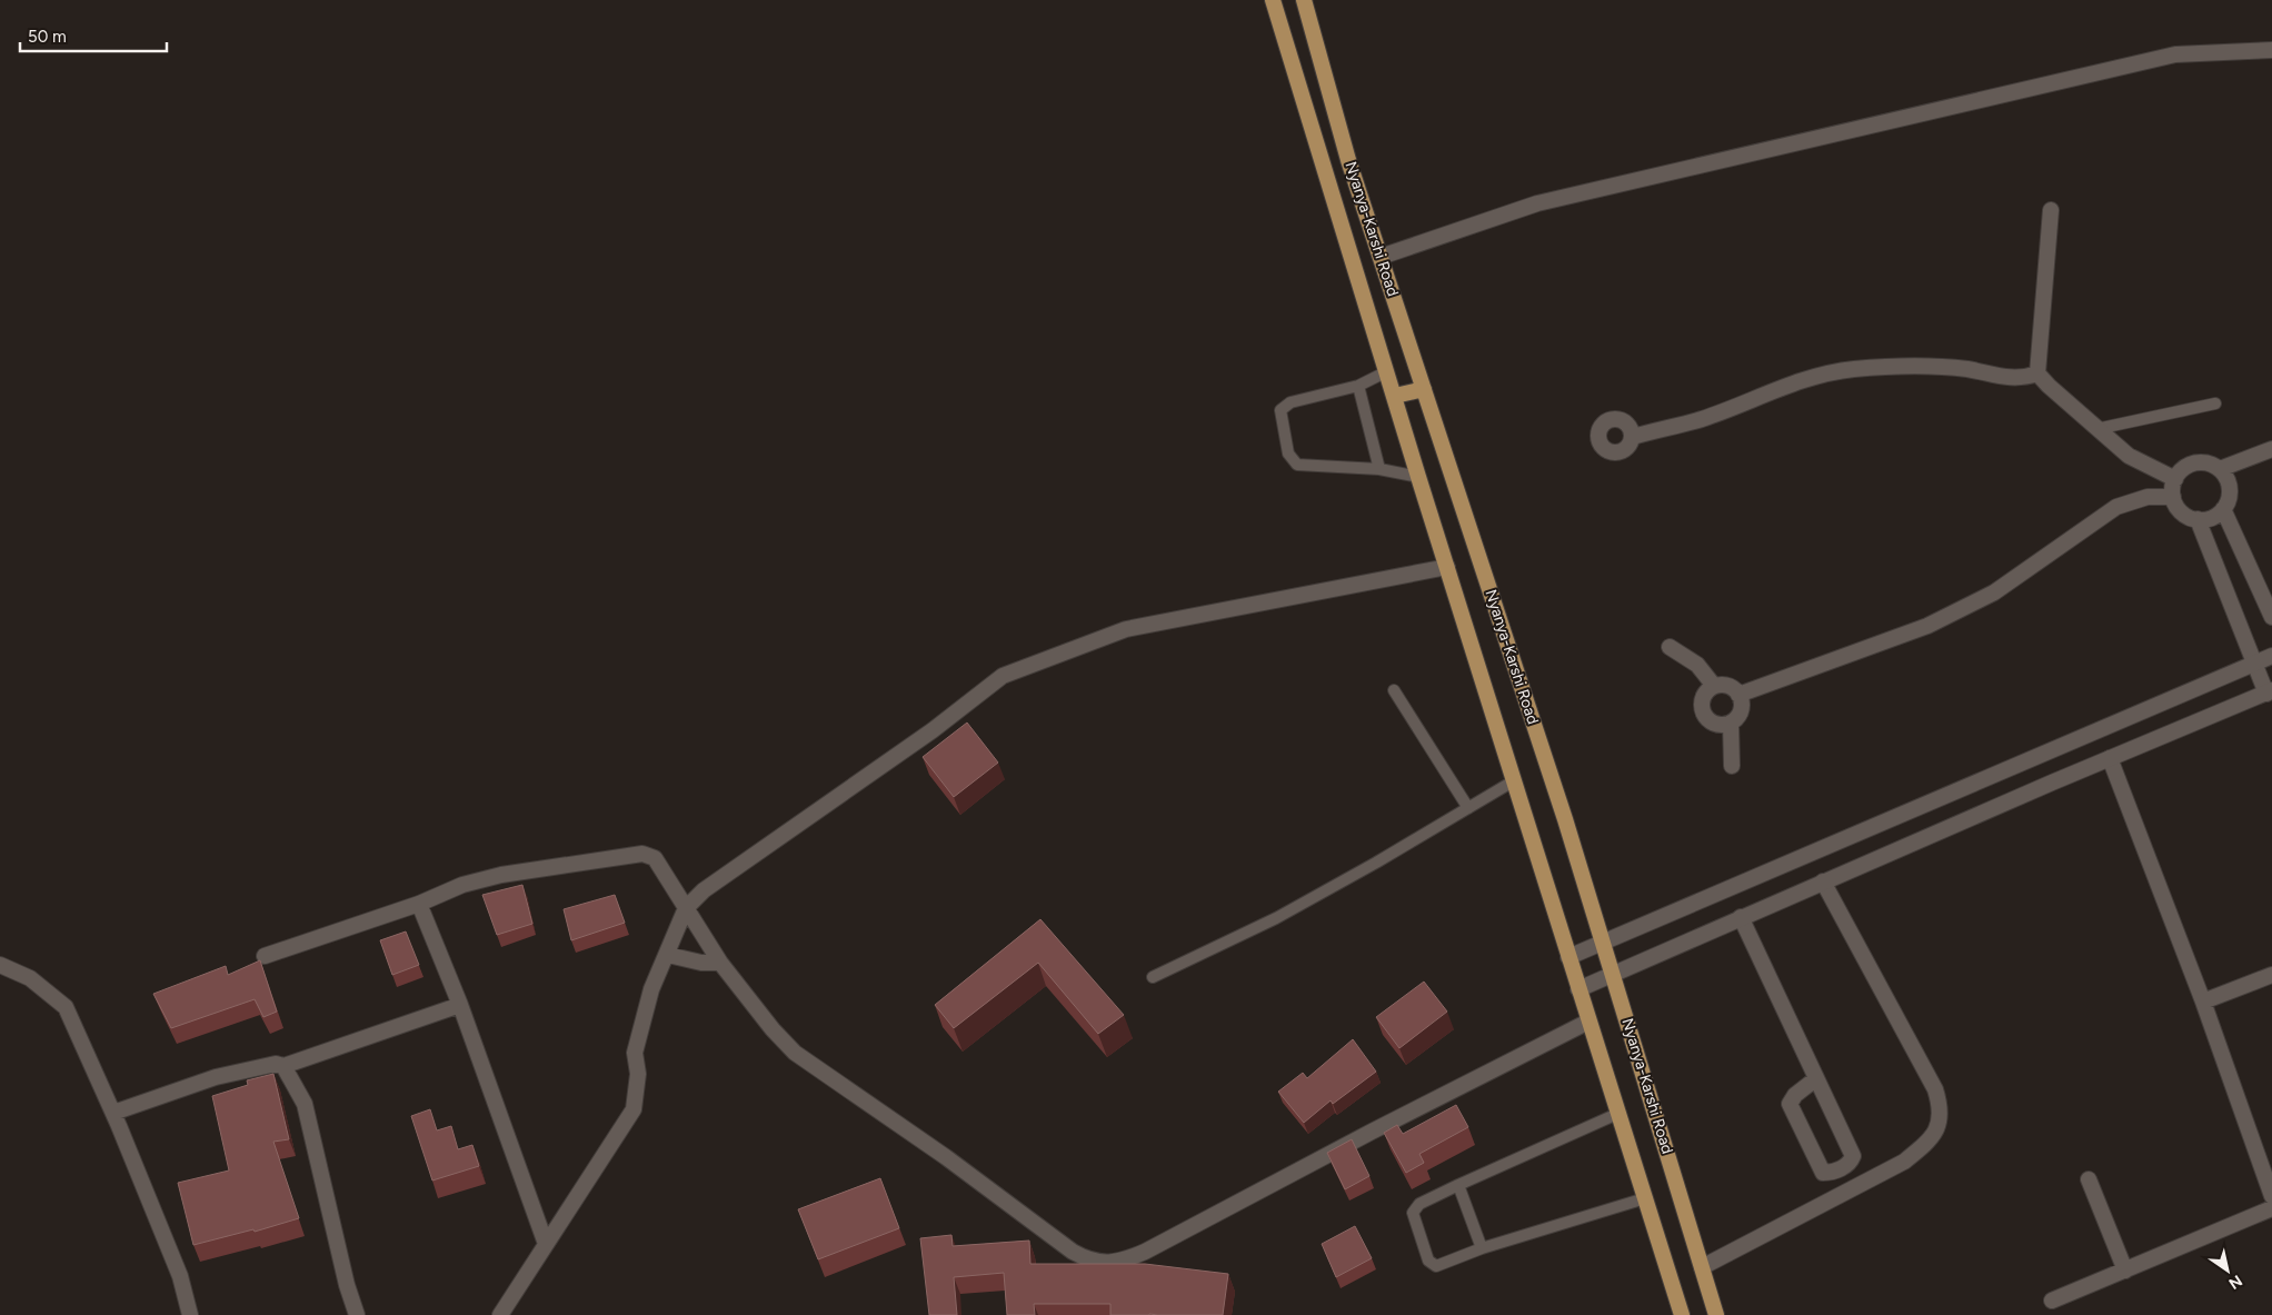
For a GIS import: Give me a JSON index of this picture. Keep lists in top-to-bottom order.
{
  "streets": {
    "main road": ["Nyanya-Karshi Road"]
  },
  "scale_bar": "50 m",
  "north": "bottom right"
}
